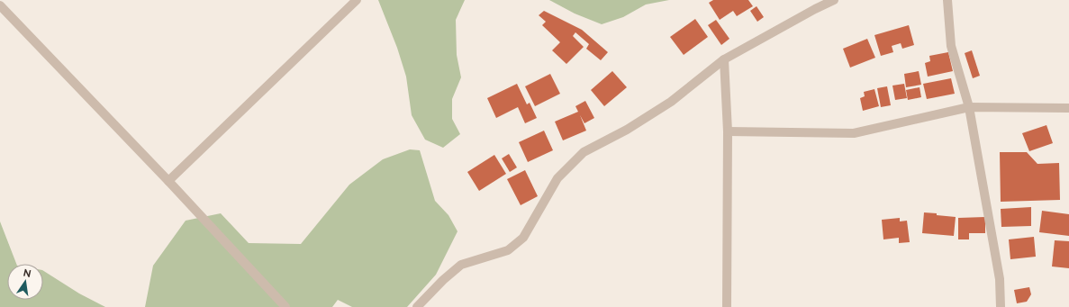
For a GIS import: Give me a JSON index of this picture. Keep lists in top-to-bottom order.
{
  "north": "top"
}
